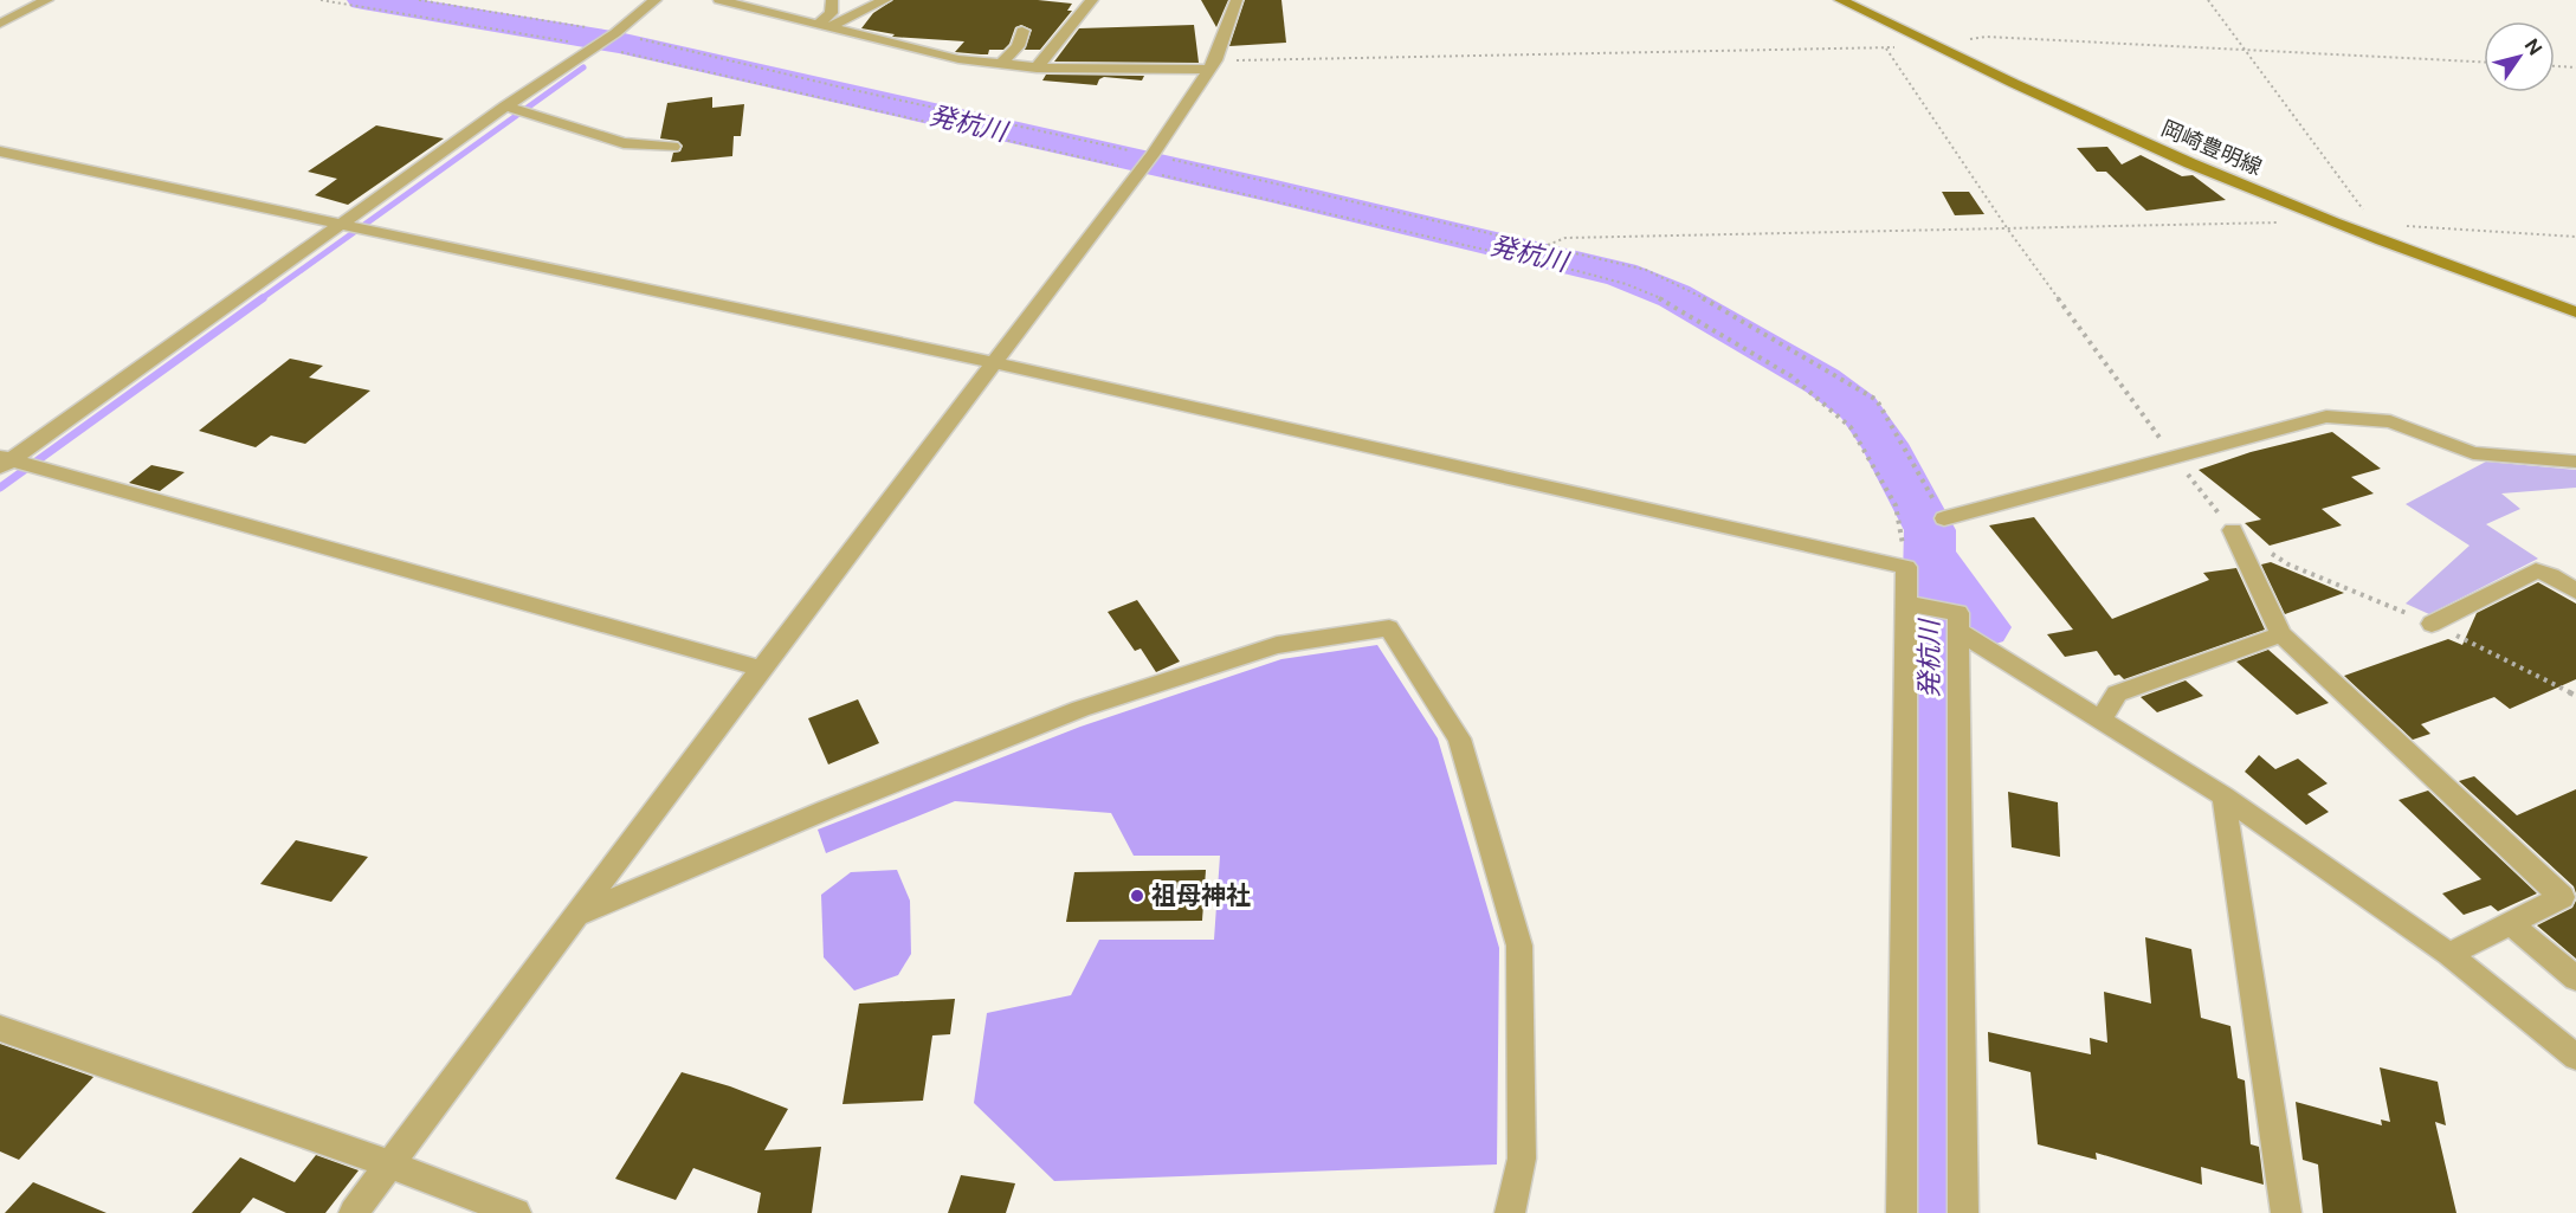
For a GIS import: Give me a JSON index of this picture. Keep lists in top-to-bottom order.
{
  "streets": {
    "main road": ["岡崎豊明線"]
  },
  "water": ["発杭川"],
  "places": ["祖母神社"],
  "north": "top right"
}
